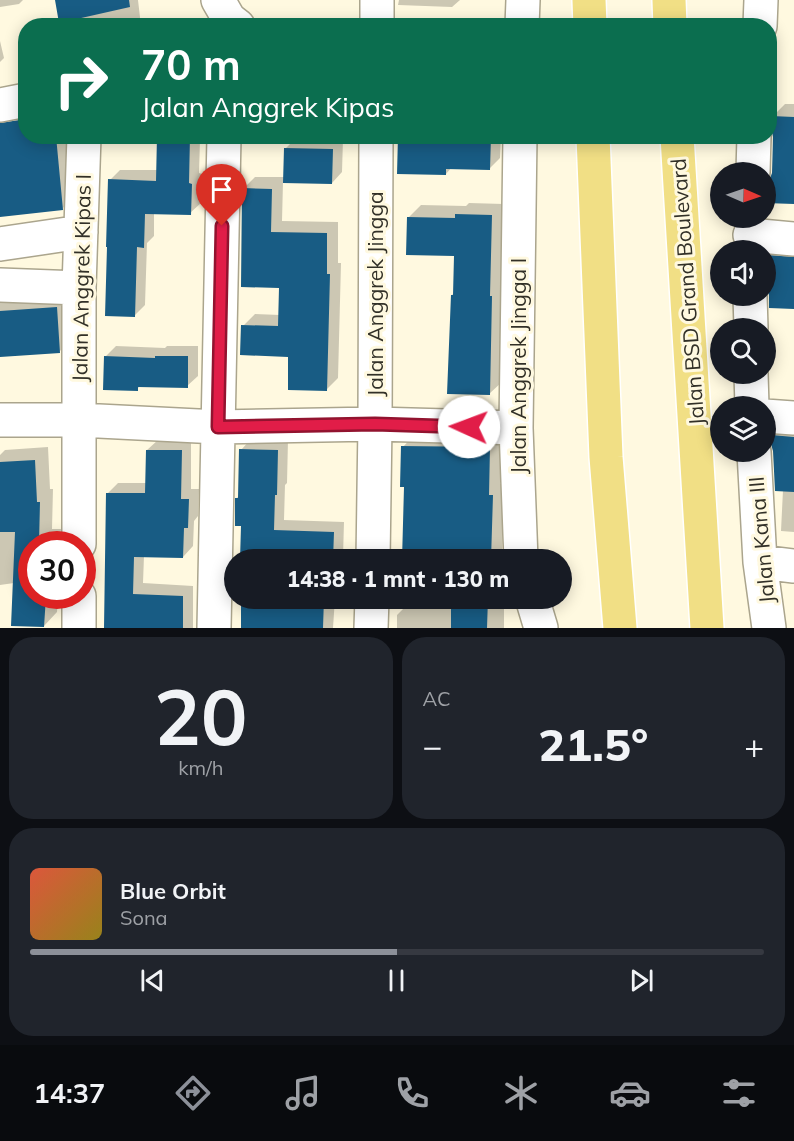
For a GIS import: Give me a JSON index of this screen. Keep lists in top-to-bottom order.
{
  "streets": {
    "main road": ["Jalan BSD Grand Boulevard"],
    "street": [
      "Jalan Anggrek Kipas I",
      "Jalan Anggrek Jingga",
      "Jalan Anggrek Jingga I",
      "Jalan Kana III"
    ]
  },
  "north": "right",
  "page": {
    "turn": ["70 m", "Jalan Anggrek Kipas"],
    "limit": "30",
    "trip": "14:38 · 1 mnt · 130 m",
    "tile": [
      ["20", "km/h"],
      "AC"
    ],
    "heat": ["−", "21.5°", "+"],
    "song": ["Blue Orbit", "Sona"],
    "tabs": "14:37"
  }
}
